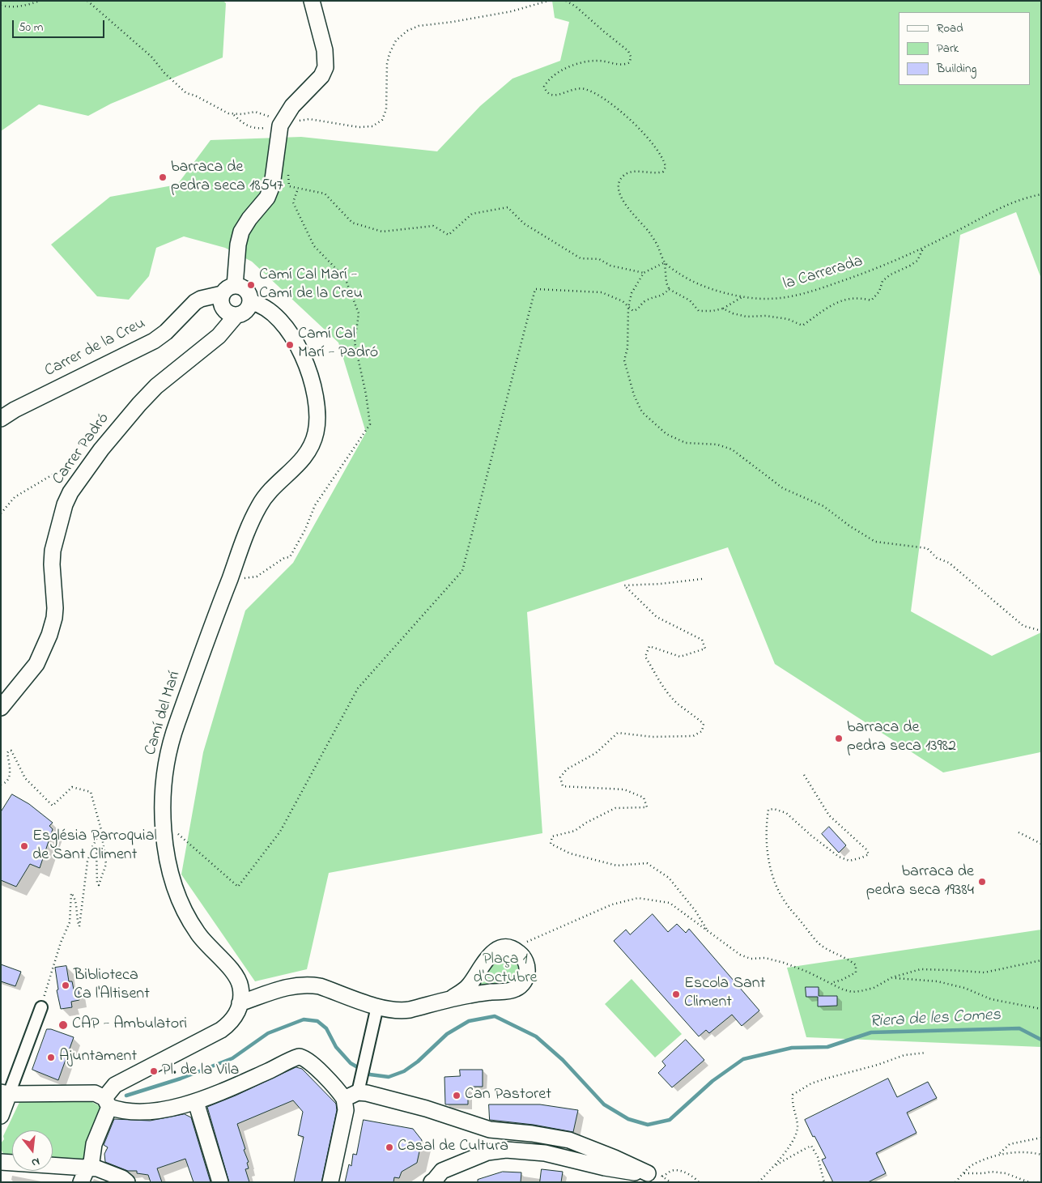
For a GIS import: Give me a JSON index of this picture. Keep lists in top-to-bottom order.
{
  "streets": {
    "street": ["Carrer de la Creu", "Carrer Padró", "Camí del Marí"],
    "path": ["la Carrerada"]
  },
  "crossings": [
    ["Carrer de la Creu", "Carrer Padró"],
    ["Carrer de la Creu", "Camí del Marí"],
    ["Carrer Padró", "Camí del Marí"]
  ],
  "water": ["Riera de les Comes"],
  "parks": ["Plaça 1 d'Octubre"],
  "places": [
    "barraca de pedra seca 18547",
    "Camí Cal Marí - Camí de la Creu",
    "Camí Cal Marí - Padró",
    "barraca de pedra seca 13982",
    "Església Parroquial de Sant Climent",
    "barraca de pedra seca 19384",
    "Biblioteca Ca l'Altisent",
    "Escola Sant Climent",
    "CAP - Ambulatori",
    "Ajuntament",
    "Pl. de la Vila",
    "Can Pastoret",
    "Casal de Cultura"
  ],
  "legend": ["Road", "Park", "Building"],
  "scale_bar": "50 m",
  "north": "bottom"
}
